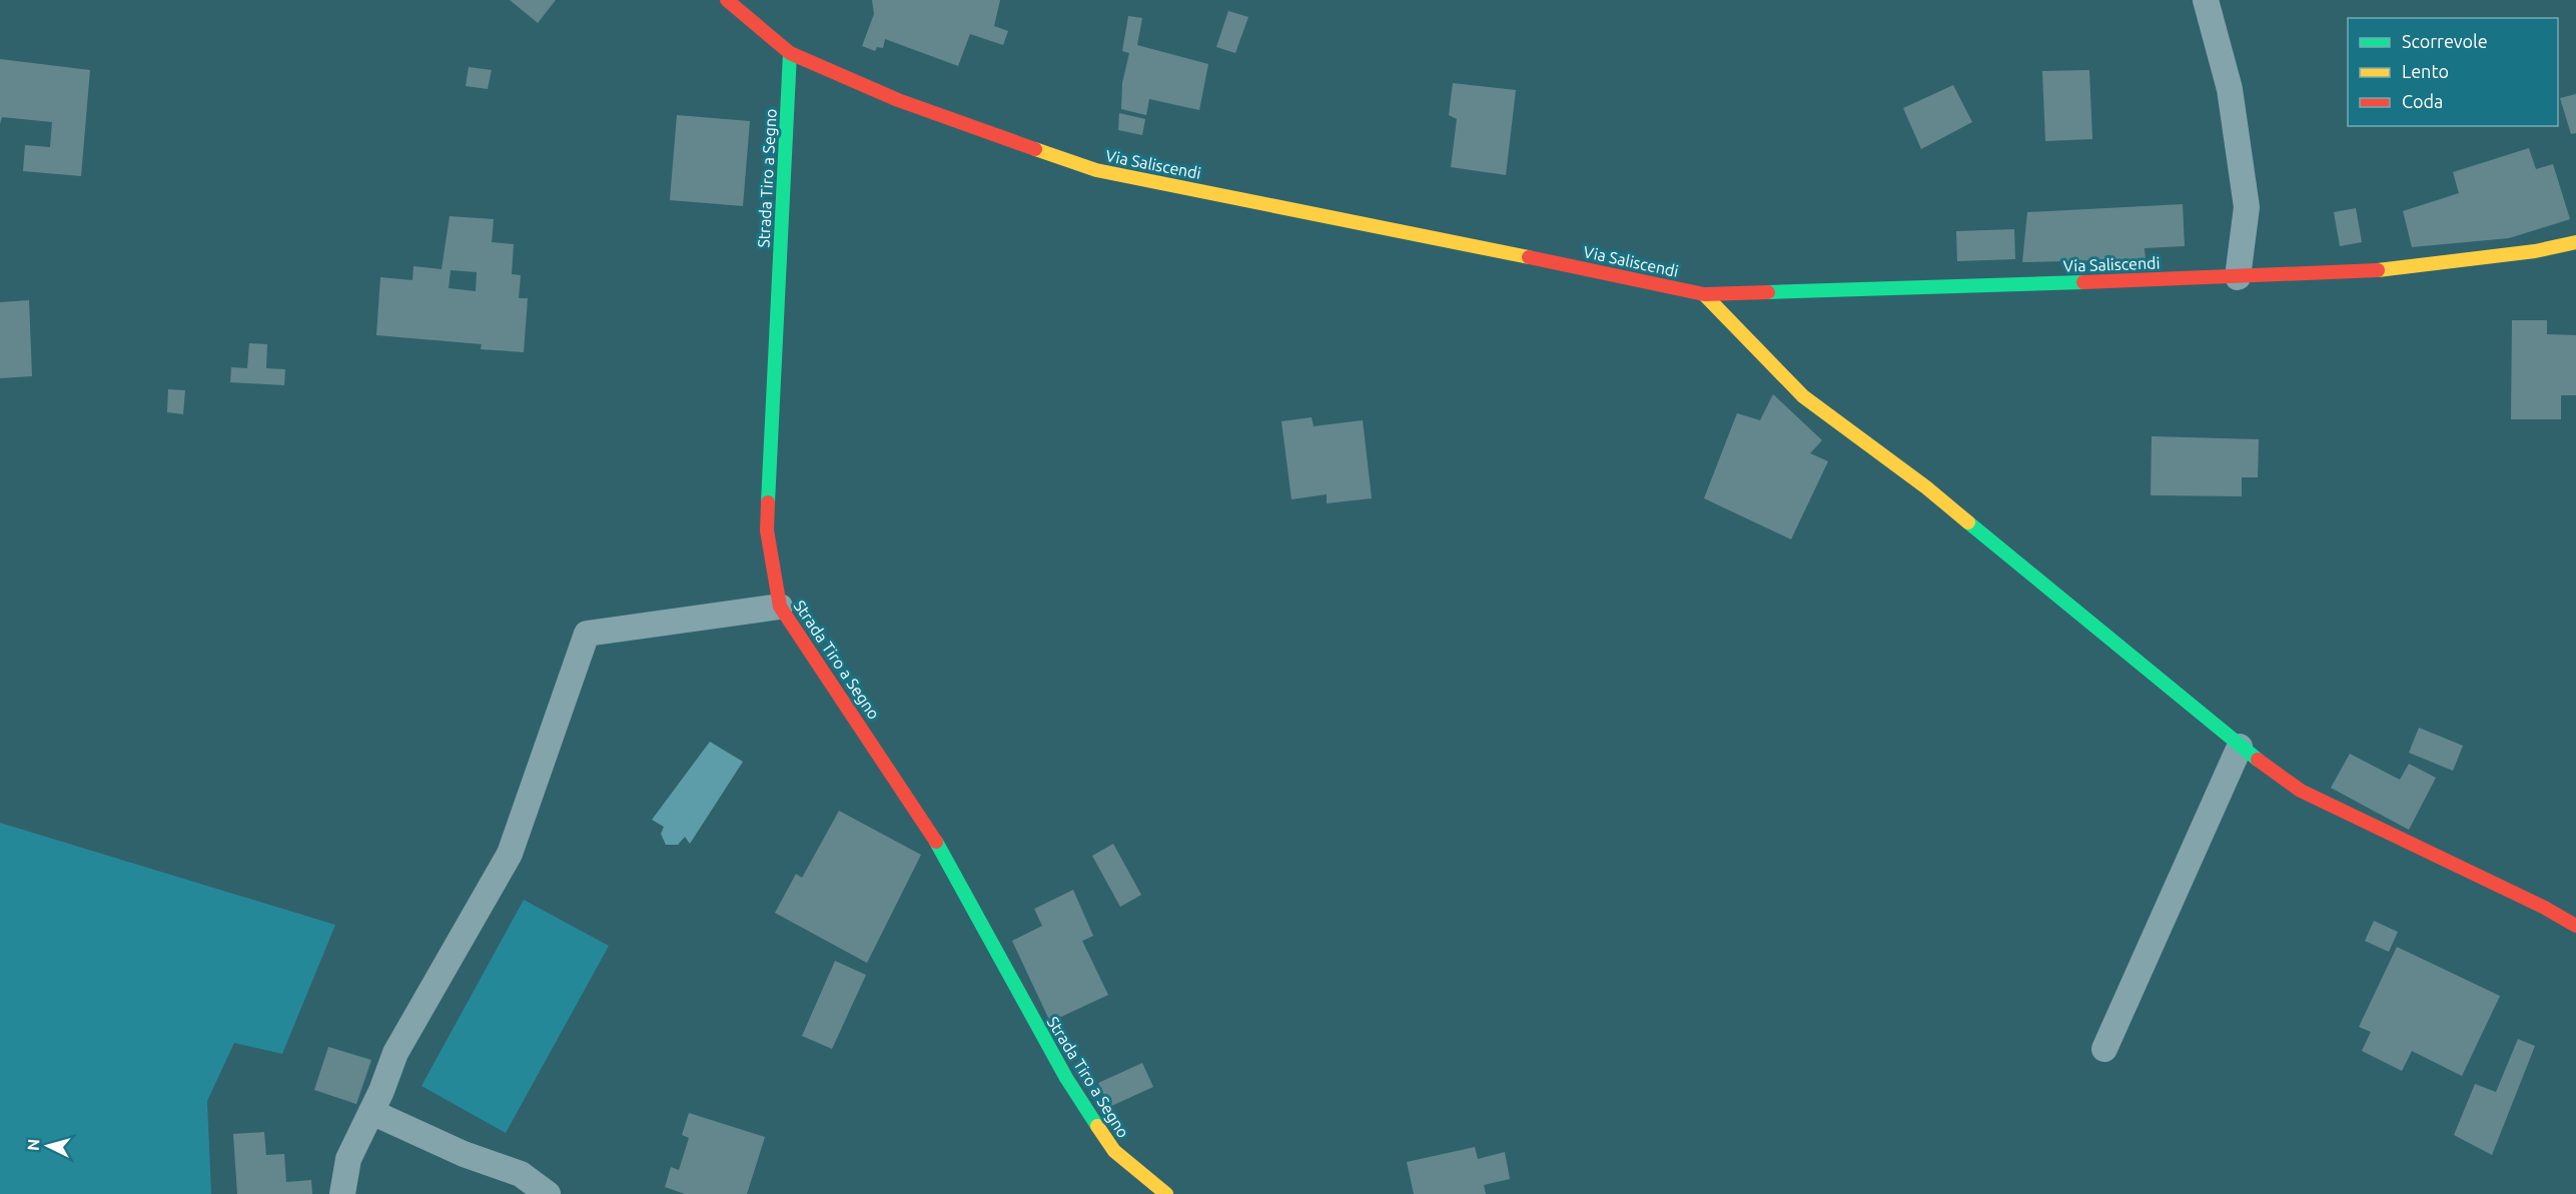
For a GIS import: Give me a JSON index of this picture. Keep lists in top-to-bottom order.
{
  "streets": {
    "street": ["Via Saliscendi", "Strada Tiro a Segno"]
  },
  "crossings": [
    ["Via Saliscendi", "Strada Tiro a Segno"]
  ],
  "legend": ["Scorrevole", "Lento", "Coda"],
  "north": "left"
}
